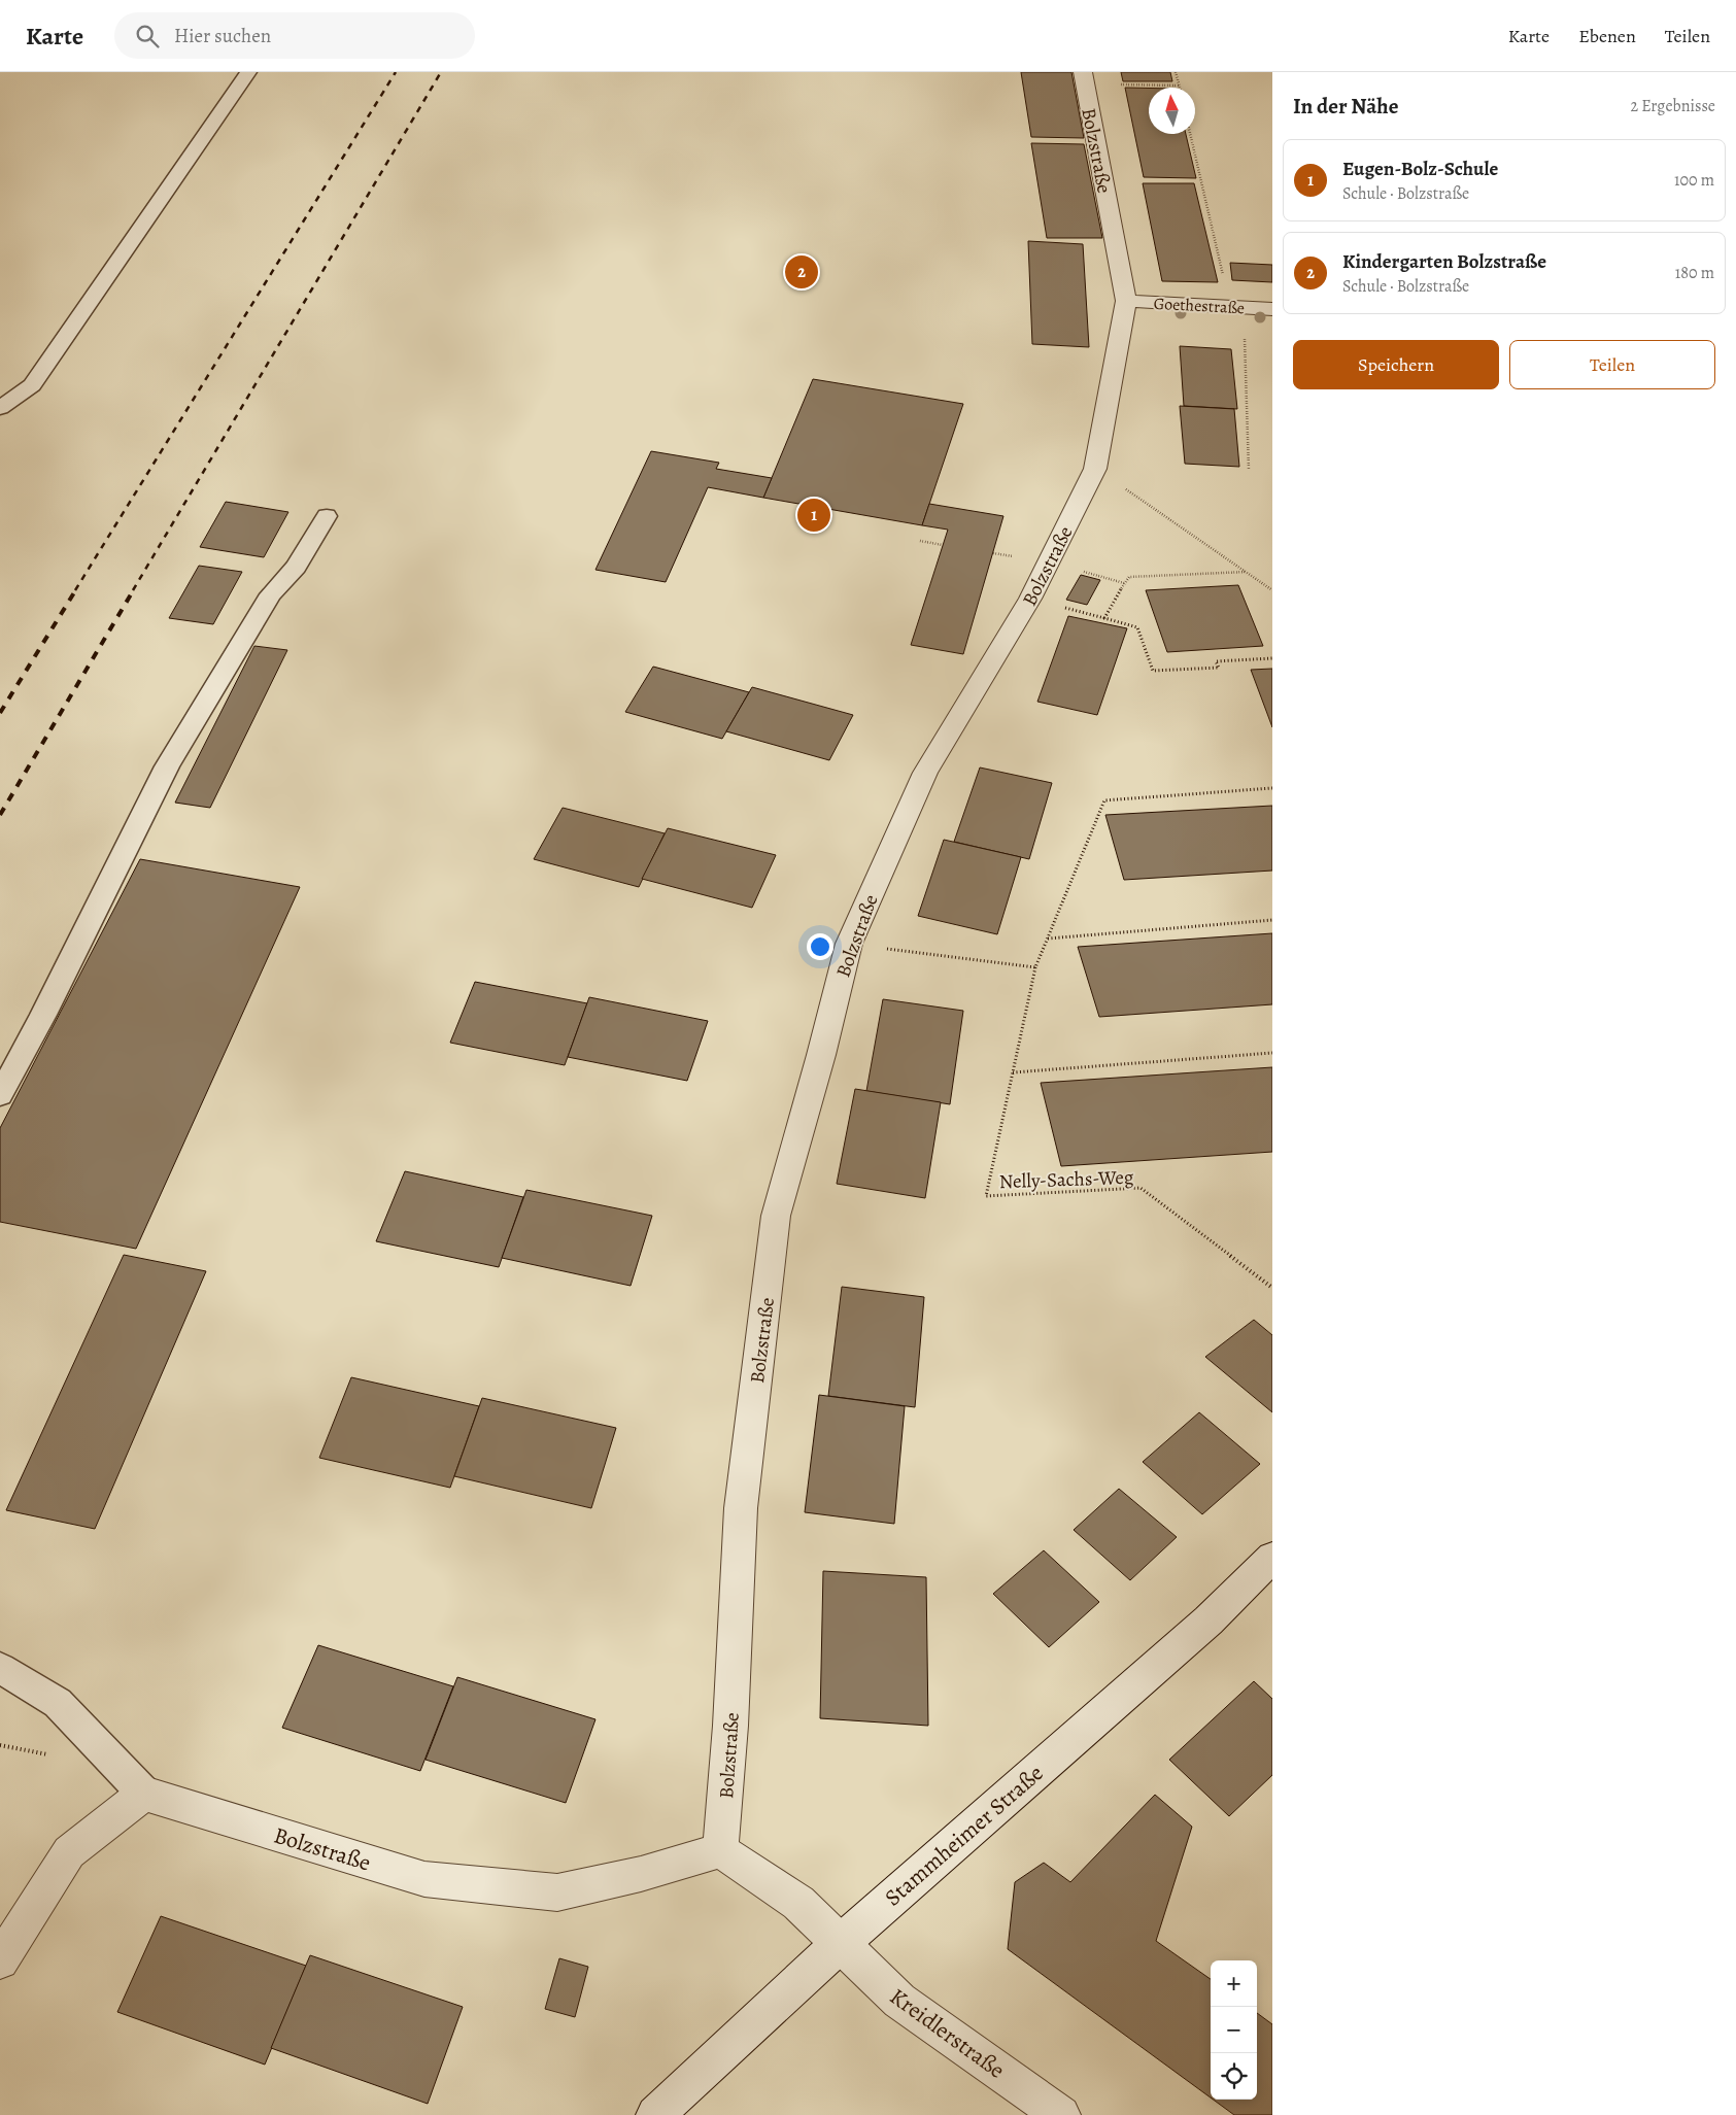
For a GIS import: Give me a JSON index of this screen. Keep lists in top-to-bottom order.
{
  "streets": {
    "street": [
      "Bolzstraße",
      "Goethestraße",
      "Stammheimer Straße",
      "Kreidlerstraße"
    ],
    "path": ["Nelly-Sachs-Weg"]
  },
  "crossings": [
    ["Bolzstraße", "Goethestraße"],
    ["Stammheimer Straße", "Kreidlerstraße"]
  ],
  "north": "top",
  "page": {
    "header": "Karte",
    "search": "Hier suchen",
    "nav": ["Karte", "Ebenen", "Teilen"],
    "heading": ["In der Nähe", "2 Ergebnisse"],
    "list": [
      {
        "mark": "1",
        "name": "Eugen-Bolz-Schule",
        "note": "Schule · Bolzstraße",
        "value": "100 m"
      },
      {
        "mark": "2",
        "name": "Kindergarten Bolzstraße",
        "note": "Schule · Bolzstraße",
        "value": "180 m"
      }
    ],
    "pins": ["2", "1"],
    "buttons": ["Speichern", "Teilen"],
    "map_buttons": ["+", "−"]
  }
}
